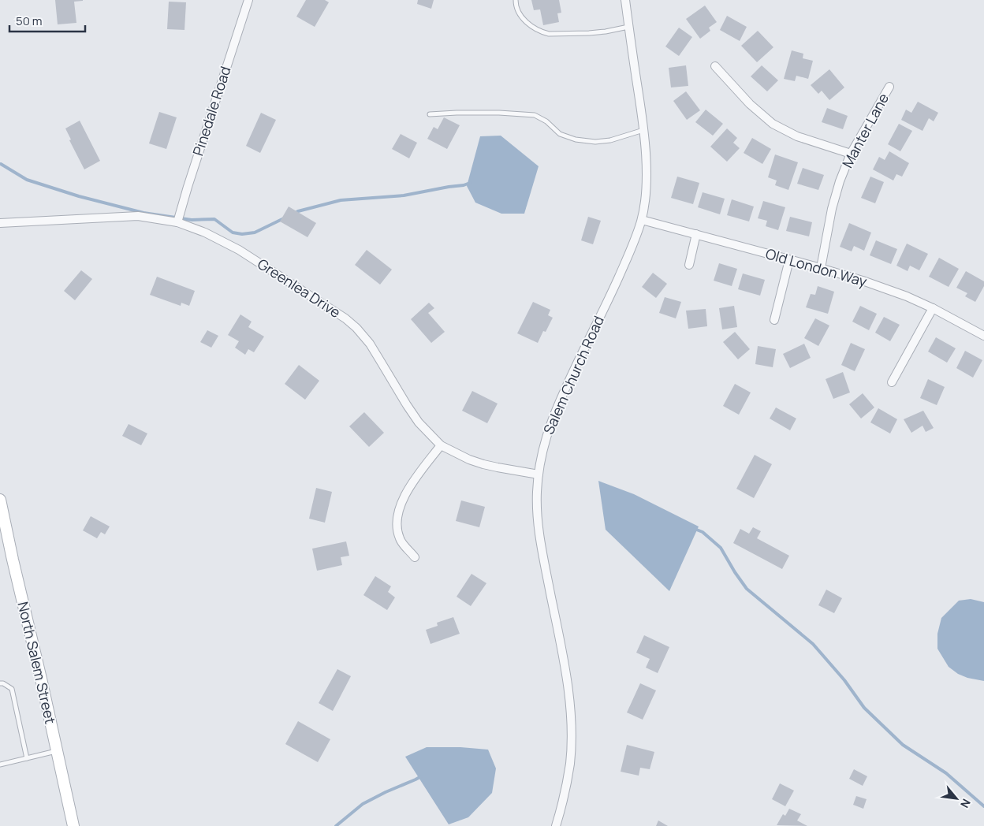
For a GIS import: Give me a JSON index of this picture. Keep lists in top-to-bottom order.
{
  "streets": {
    "main road": ["North Salem Street"],
    "street": [
      "Pinedale Road",
      "Manter Lane",
      "Old London Way",
      "Greenlea Drive",
      "Salem Church Road"
    ]
  },
  "crossings": [
    ["Pinedale Road", "Greenlea Drive"],
    ["Manter Lane", "Old London Way"],
    ["Old London Way", "Salem Church Road"],
    ["Greenlea Drive", "Salem Church Road"]
  ],
  "scale_bar": "50 m",
  "north": "bottom right"
}
